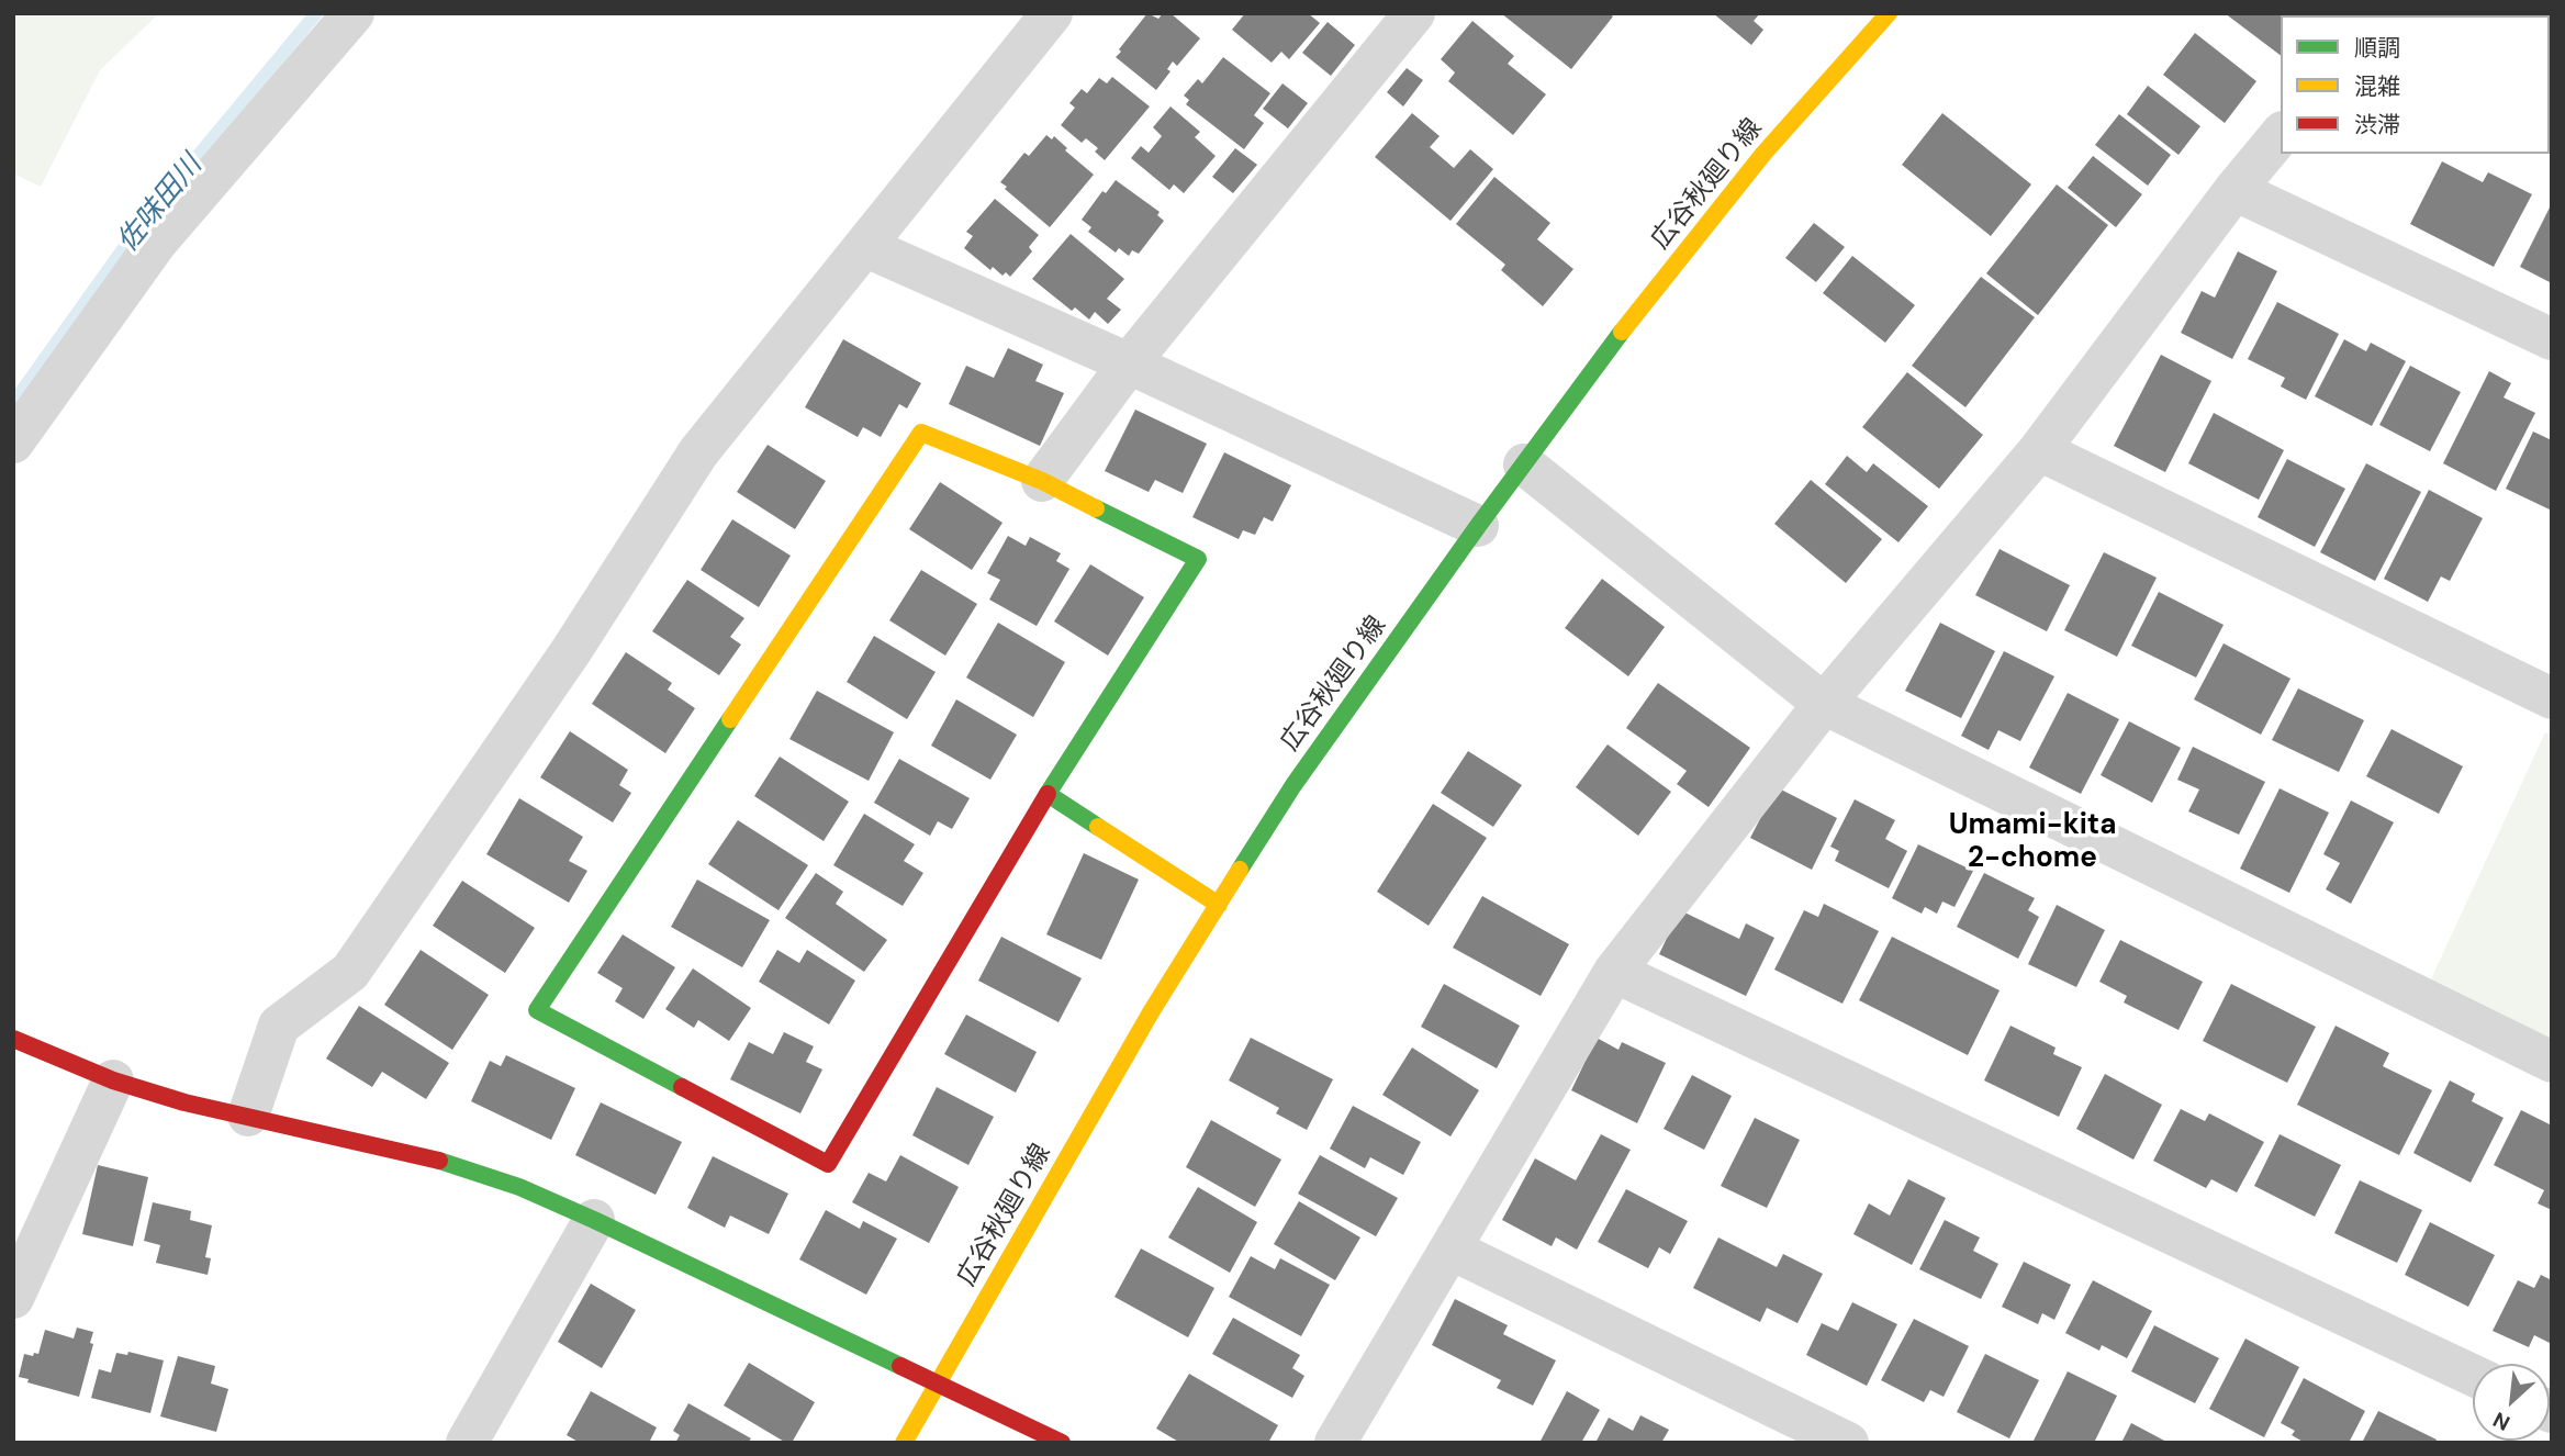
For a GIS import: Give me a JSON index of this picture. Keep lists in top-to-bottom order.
{
  "streets": {
    "street": ["広谷秋廻り線"]
  },
  "districts": ["Umami-kita 2-chome"],
  "water": ["佐味田川"],
  "legend": ["順調", "混雑", "渋滞"],
  "north": "bottom left"
}
